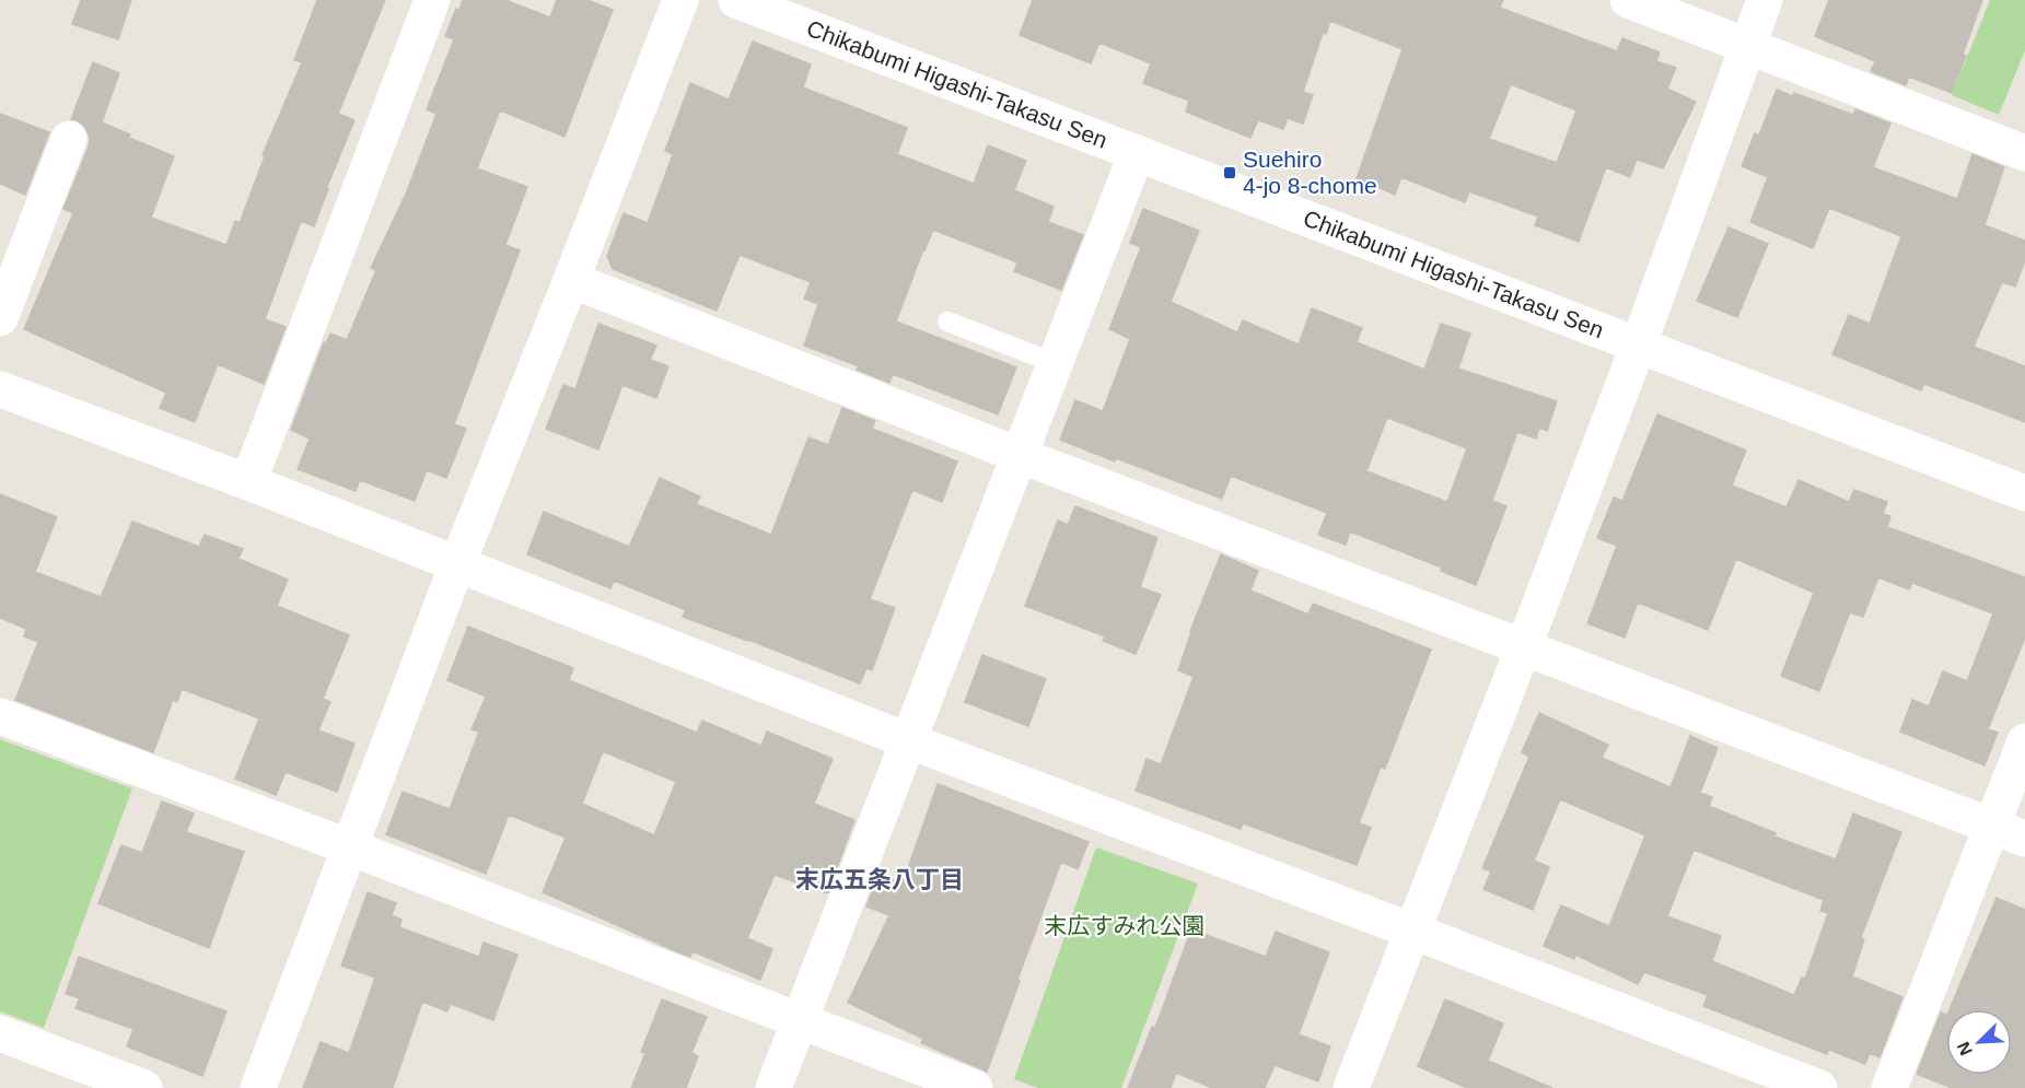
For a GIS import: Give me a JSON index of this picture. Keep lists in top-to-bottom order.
{
  "streets": {
    "street": ["Chikabumi Higashi-Takasu Sen"]
  },
  "districts": ["末広五条八丁目"],
  "parks": ["末広すみれ公園"],
  "places": {
    "transit": ["Suehiro 4-jo 8-chome"]
  },
  "north": "bottom left"
}
